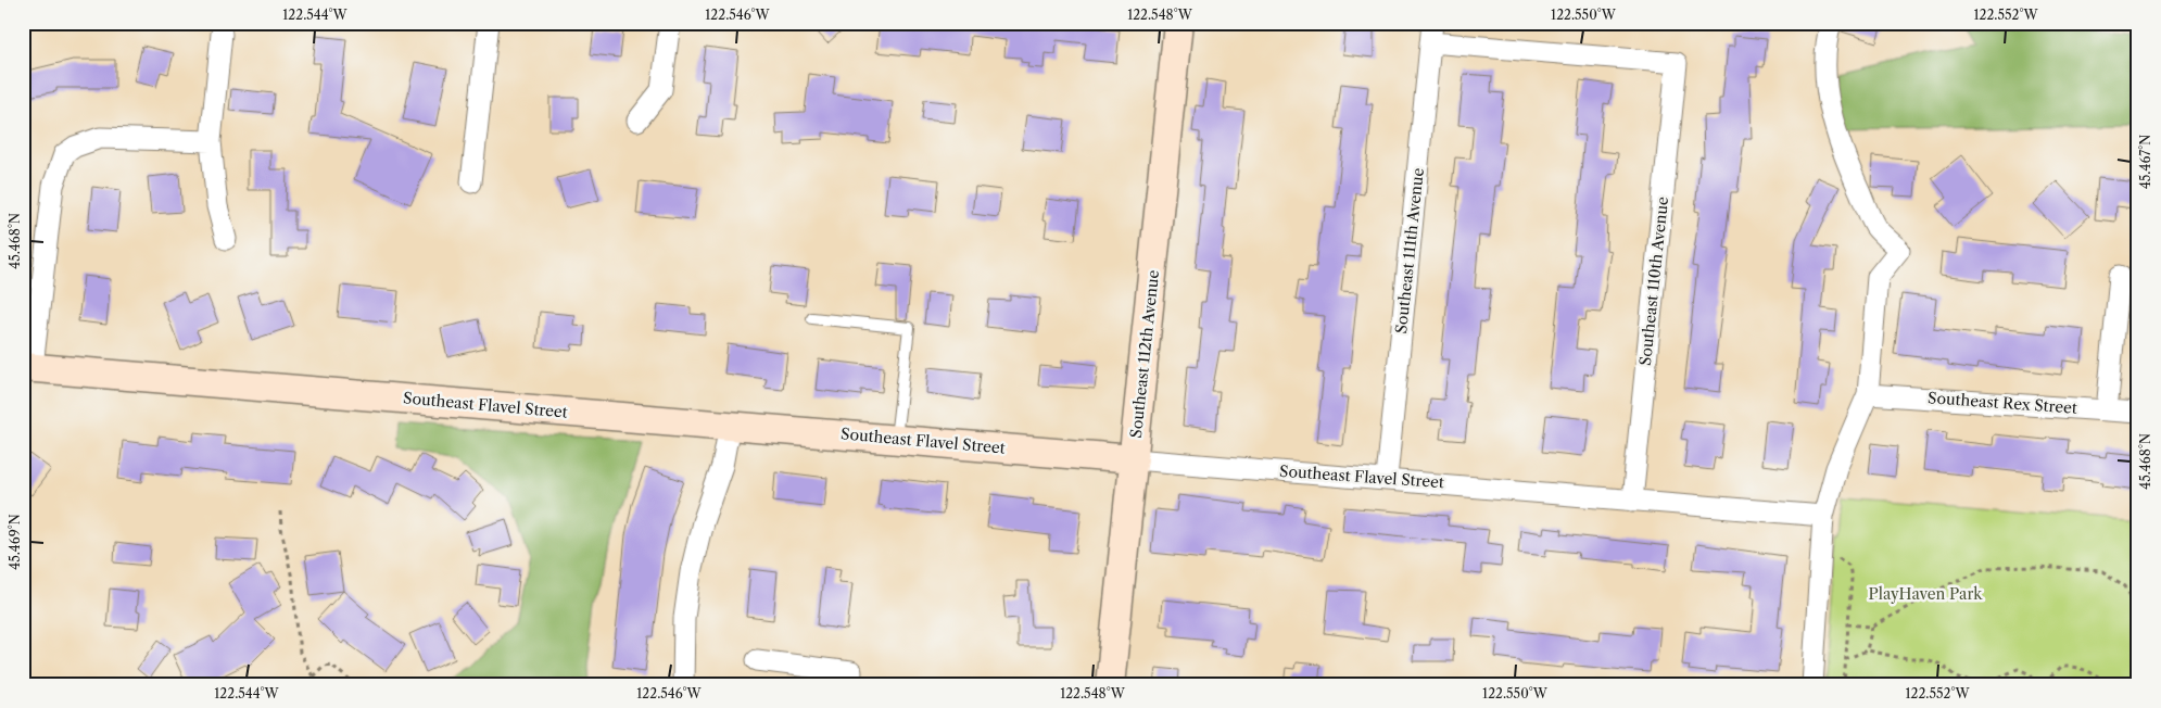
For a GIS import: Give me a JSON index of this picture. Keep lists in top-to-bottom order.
{
  "streets": {
    "street": [
      "Southeast 111th Avenue",
      "Southeast 110th Avenue",
      "Southeast 112th Avenue",
      "Southeast Rex Street",
      "Southeast Flavel Street"
    ]
  },
  "crossings": [
    ["Southeast 111th Avenue", "Southeast 110th Avenue"],
    ["Southeast 111th Avenue", "Southeast Flavel Street"],
    ["Southeast 110th Avenue", "Southeast Flavel Street"],
    ["Southeast 112th Avenue", "Southeast Flavel Street"]
  ],
  "parks": ["PlayHaven Park"],
  "coordinates": [
    "122.544°W",
    "122.546°W",
    "122.548°W",
    "122.550°W",
    "122.552°W",
    "45.467°N",
    "45.468°N",
    "45.469°N"
  ]
}
